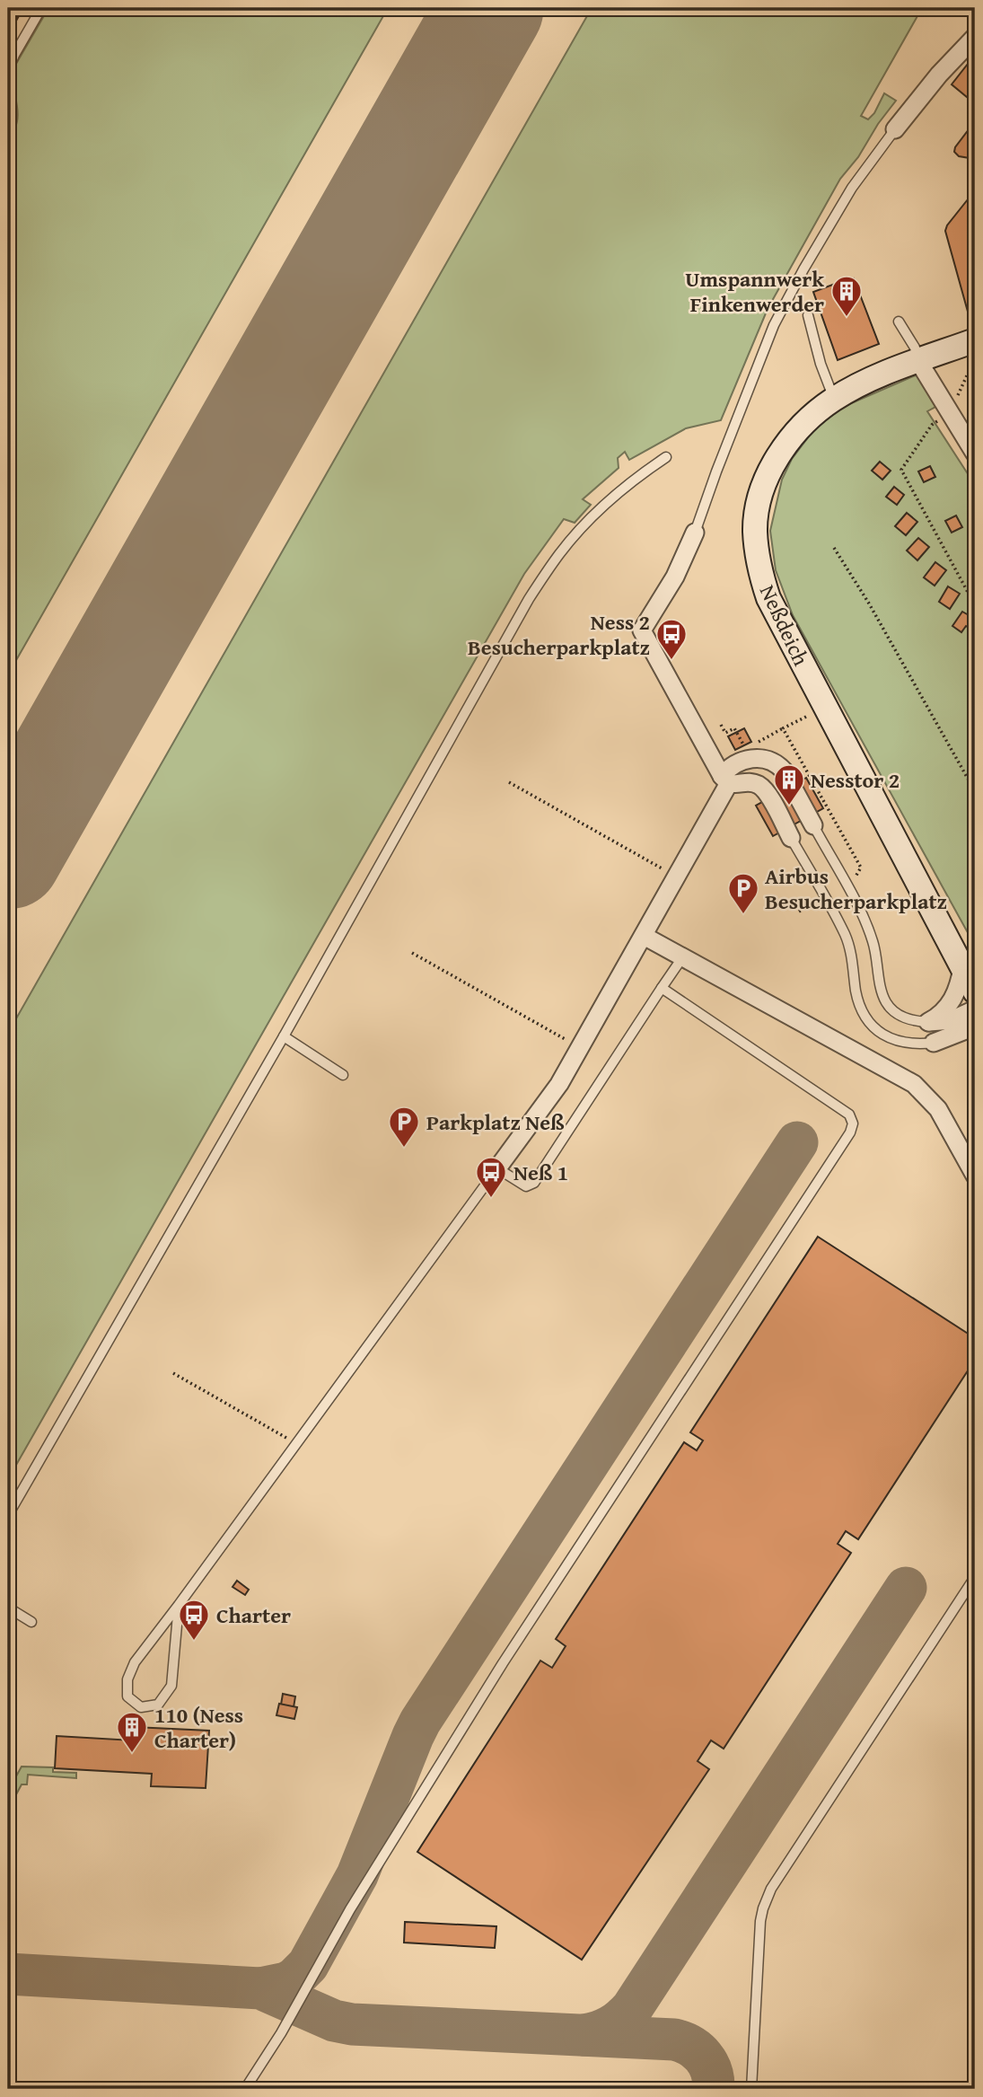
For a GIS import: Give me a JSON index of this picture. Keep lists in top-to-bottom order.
{
  "streets": {
    "street": ["Neßdeich"]
  },
  "places": {
    "building": ["Umspannwerk Finkenwerder", "Nesstor 2", "110 (Ness Charter)"],
    "bus stop": ["Ness 2 Besucherparkplatz", "Neß 1", "Charter"],
    "parking": ["Airbus Besucherparkplatz", "Parkplatz Neß"]
  }
}
